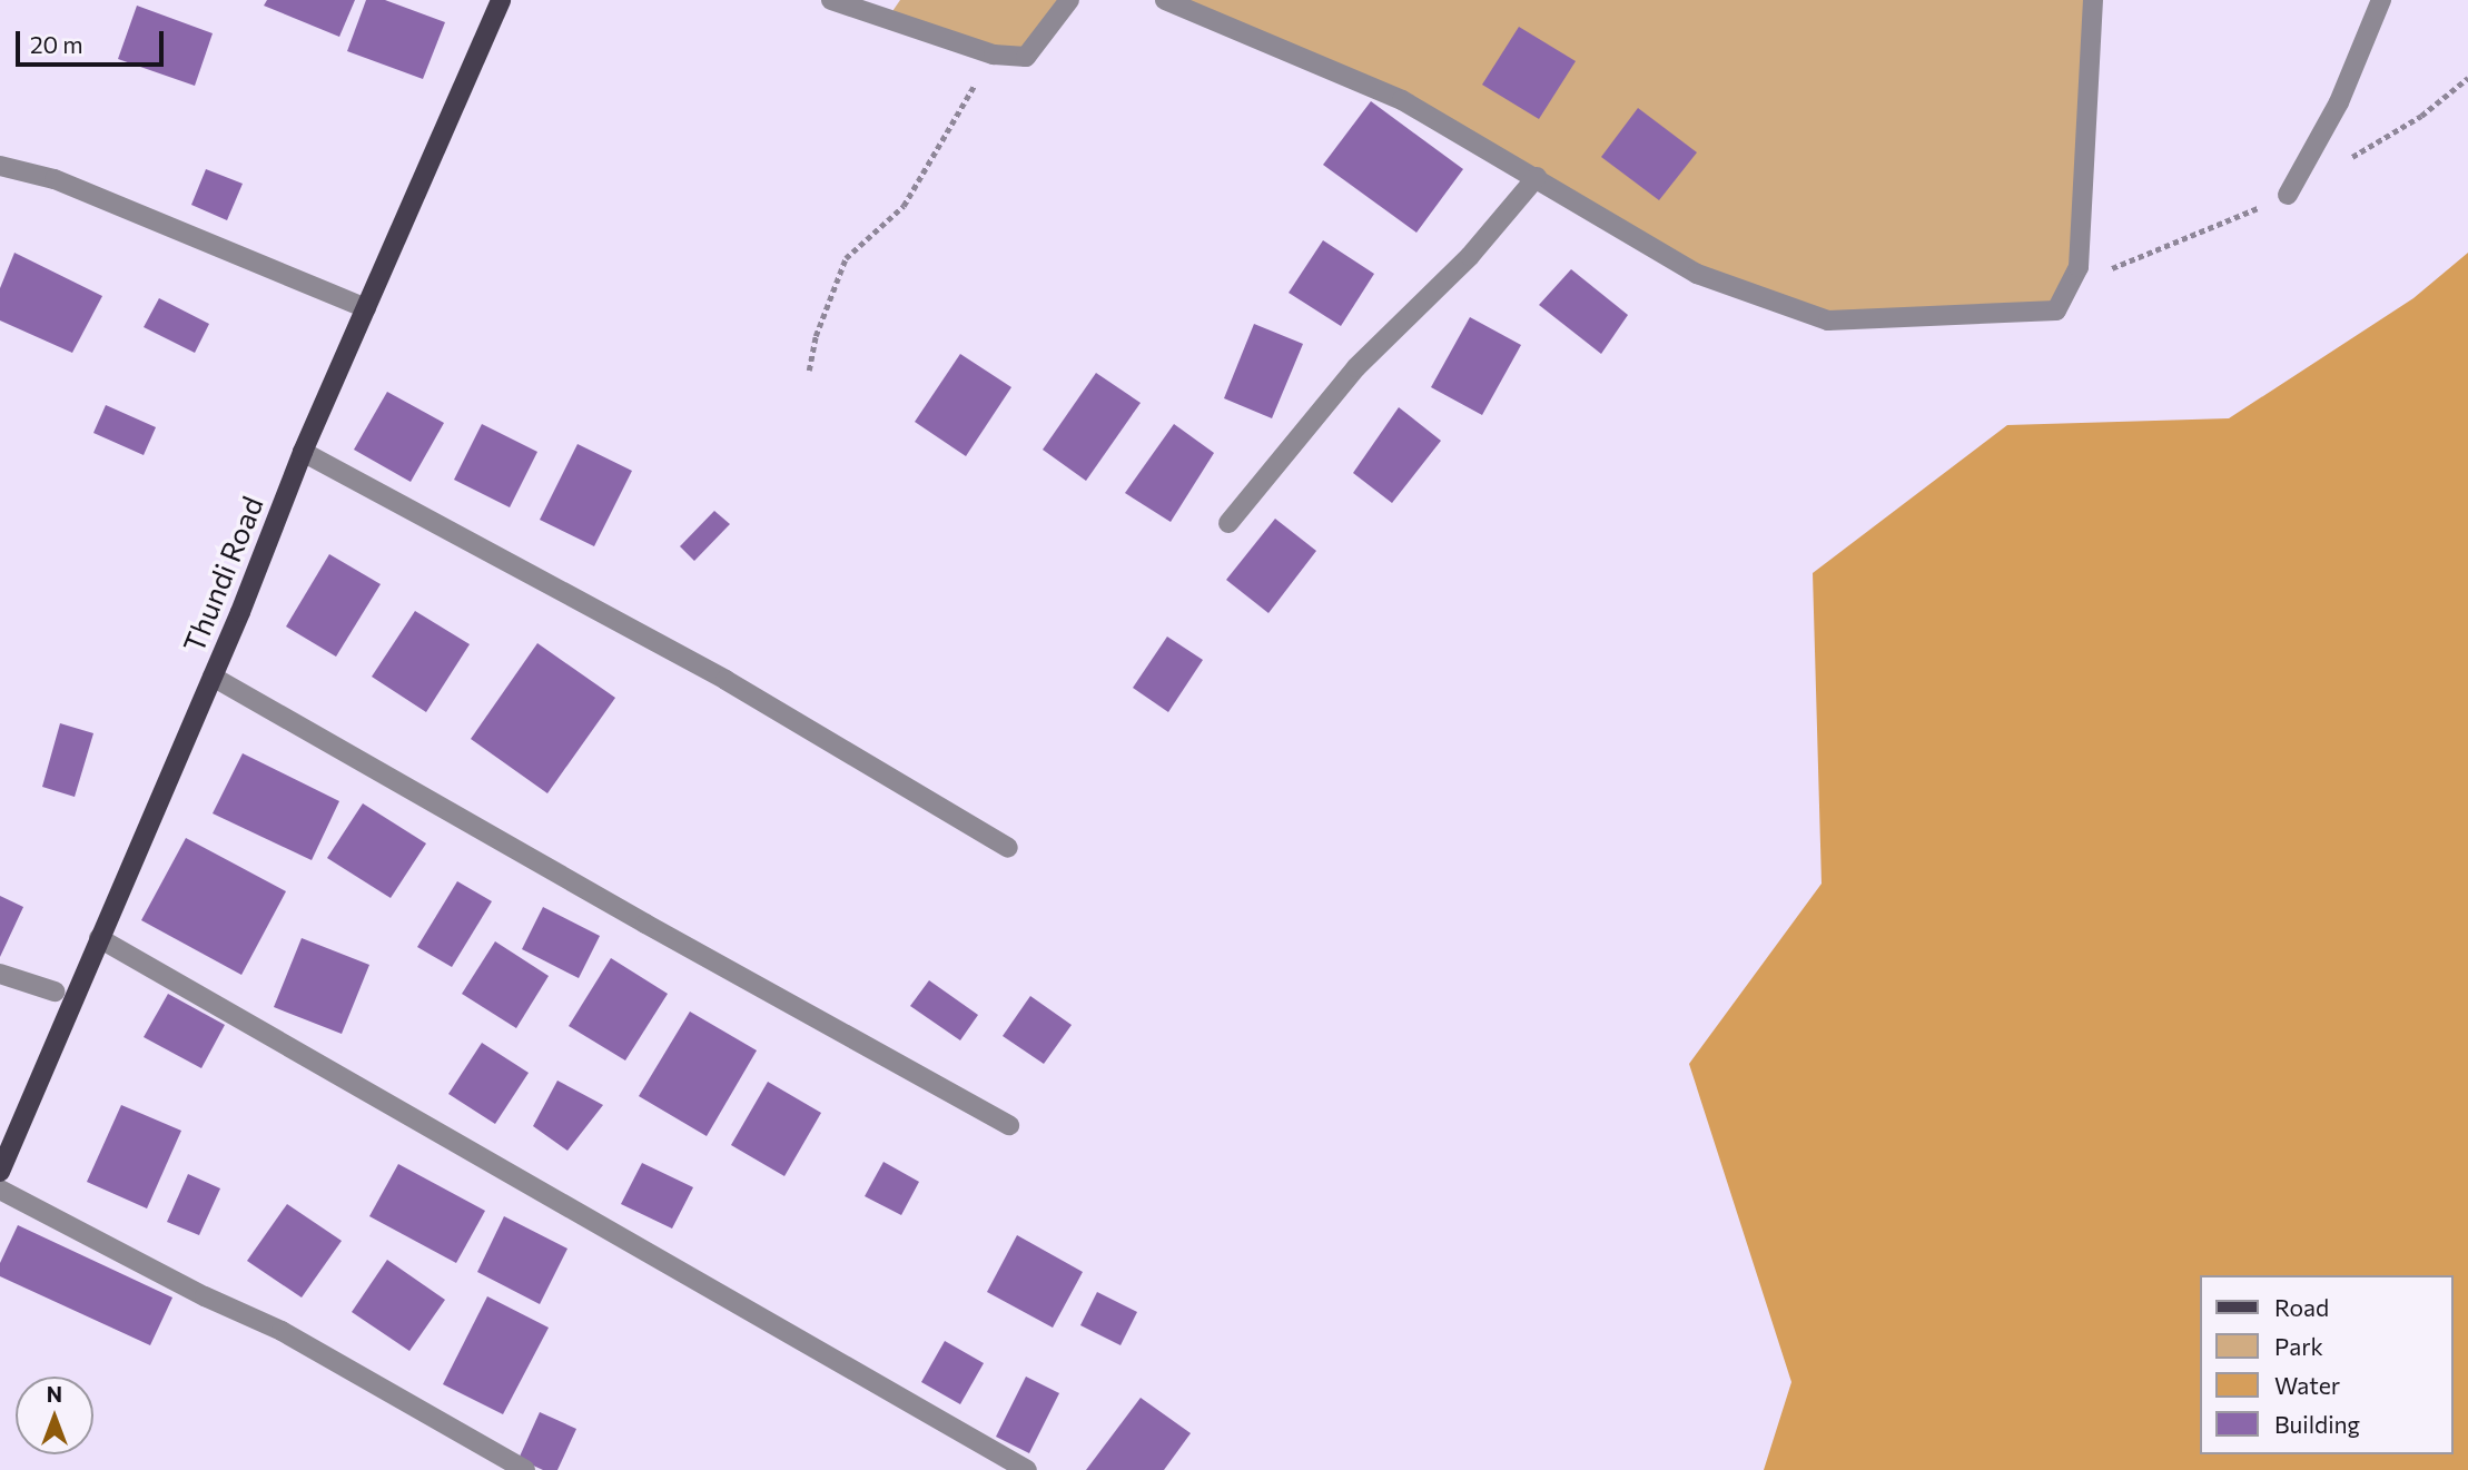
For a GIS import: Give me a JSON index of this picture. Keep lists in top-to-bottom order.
{
  "streets": {
    "main road": ["Thundi Road"]
  },
  "legend": [
    "Road",
    "Park",
    "Water",
    "Building"
  ],
  "scale_bar": "20 m",
  "north": "top"
}
